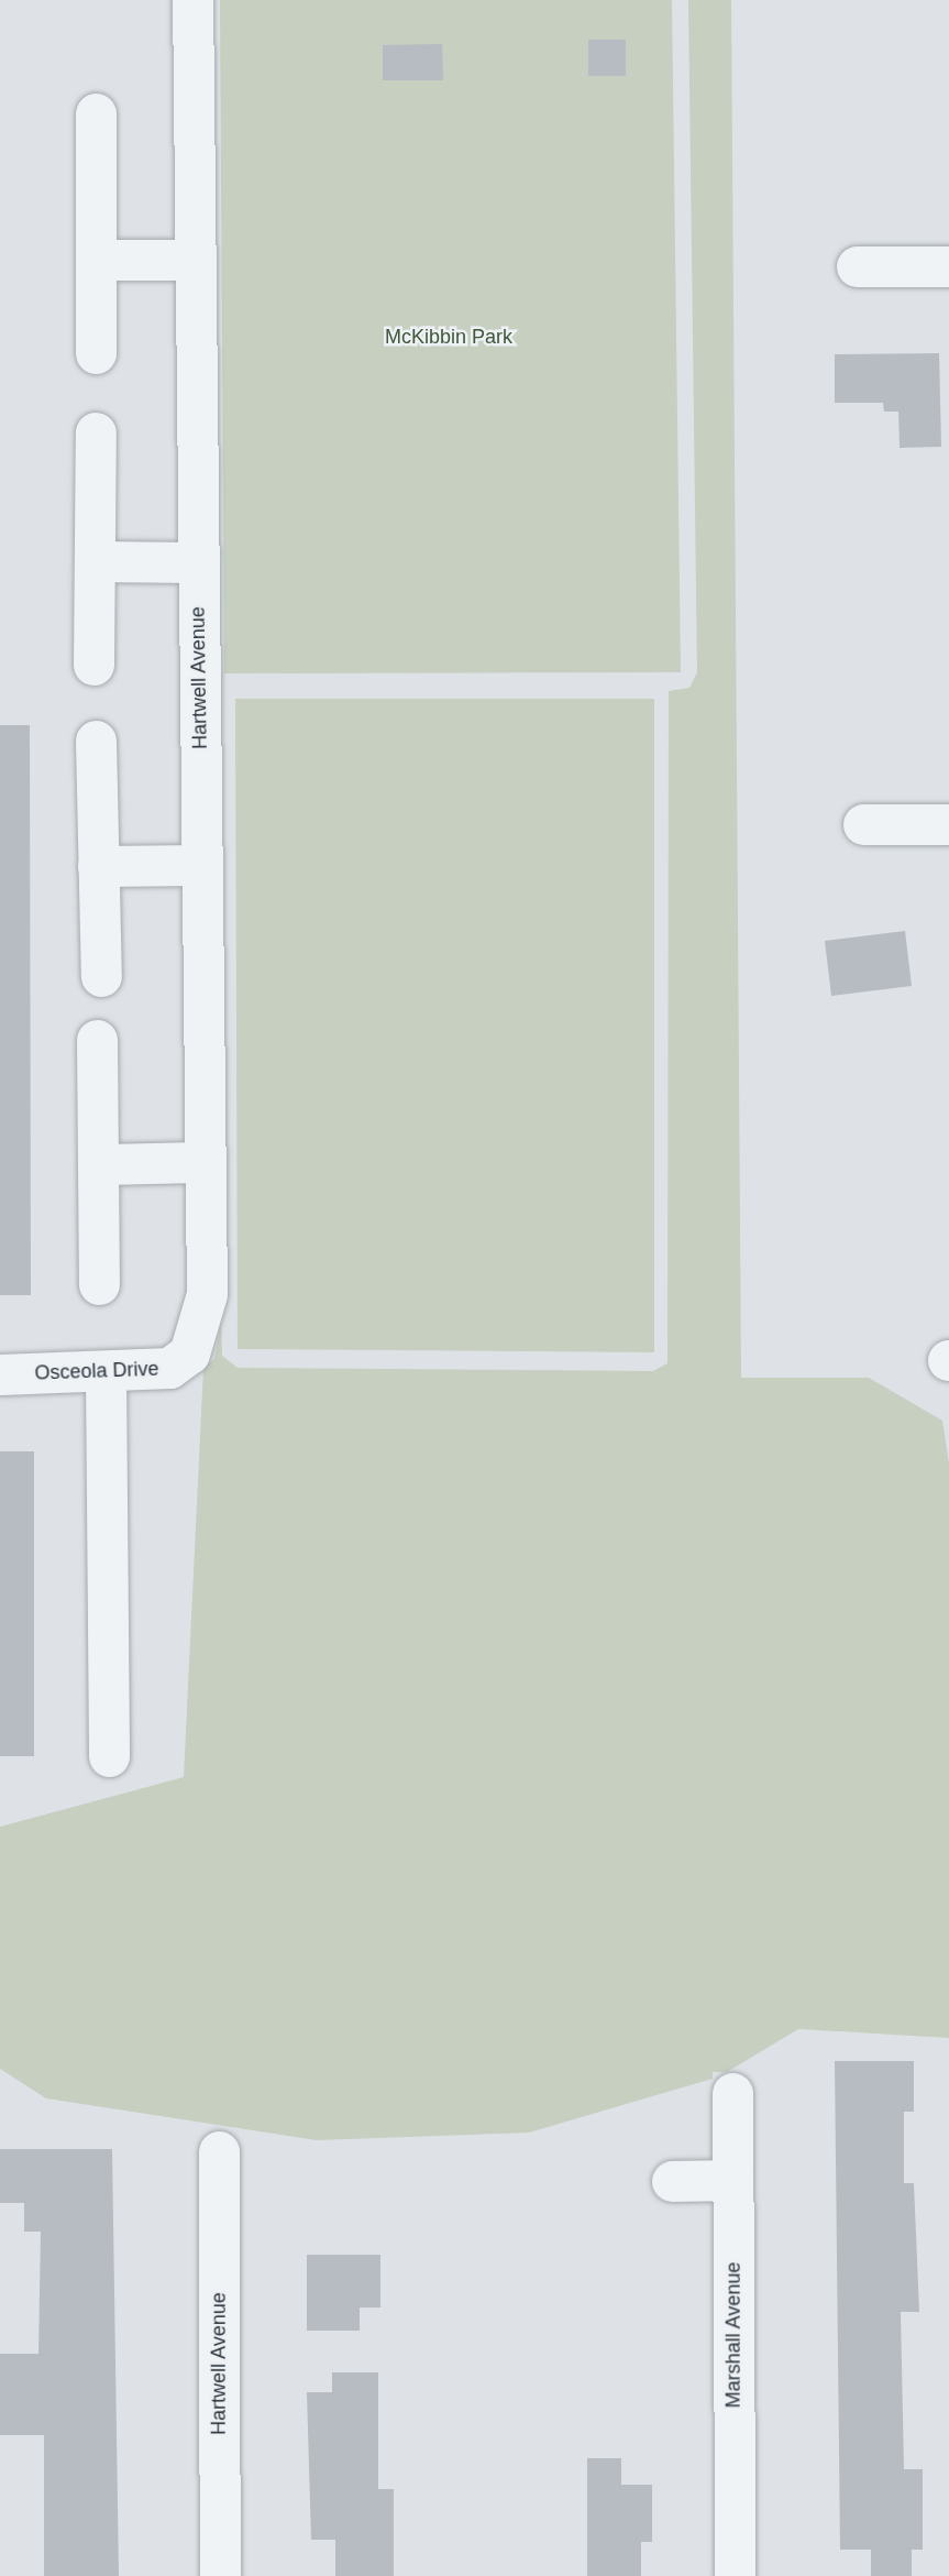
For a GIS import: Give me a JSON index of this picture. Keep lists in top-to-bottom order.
{
  "streets": {
    "street": ["Hartwell Avenue", "Osceola Drive", "Marshall Avenue"]
  },
  "crossings": [
    ["Hartwell Avenue", "Osceola Drive"]
  ],
  "parks": ["McKibbin Park"]
}
